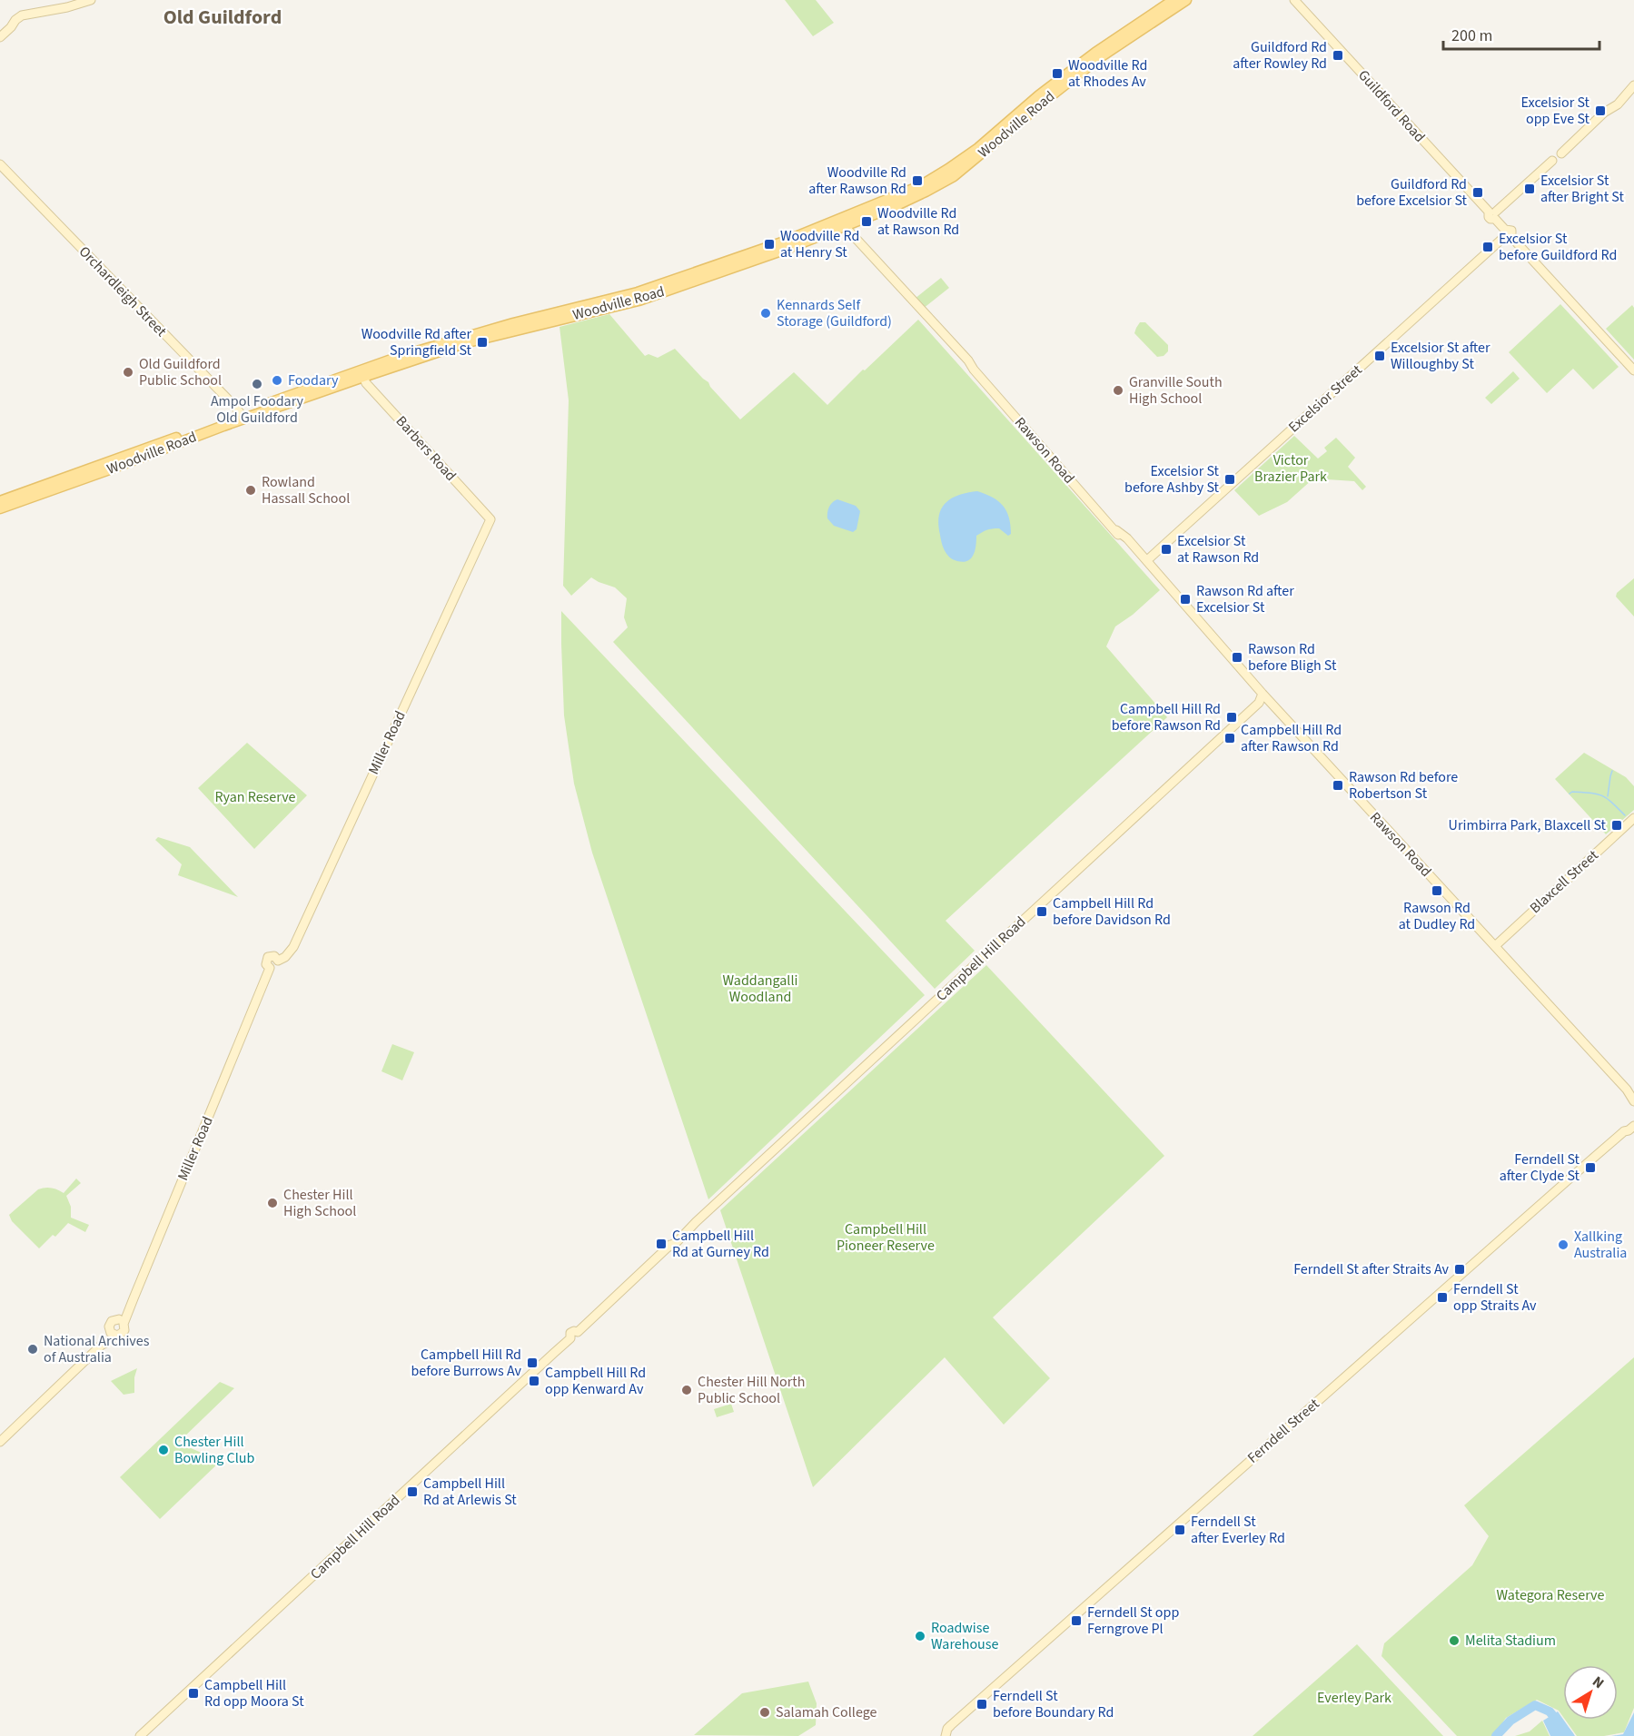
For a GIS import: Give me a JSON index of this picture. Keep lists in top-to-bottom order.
{
  "streets": {
    "main road": ["Woodville Road"],
    "street": [
      "Guildford Road",
      "Orchardleigh Street",
      "Excelsior Street",
      "Barbers Road",
      "Rawson Road",
      "Miller Road",
      "Blaxcell Street",
      "Campbell Hill Road",
      "Ferndell Street"
    ]
  },
  "crossings": [
    ["Guildford Road", "Excelsior Street"],
    ["Woodville Road", "Orchardleigh Street"],
    ["Woodville Road", "Barbers Road"],
    ["Woodville Road", "Rawson Road"],
    ["Excelsior Street", "Rawson Road"],
    ["Barbers Road", "Miller Road"],
    ["Rawson Road", "Blaxcell Street"],
    ["Rawson Road", "Campbell Hill Road"]
  ],
  "districts": ["Old Guildford"],
  "parks": [
    "Victor Brazier Park",
    "Ryan Reserve",
    "Waddangalli Woodland",
    "Campbell Hill Pioneer Reserve",
    "Wategora Reserve",
    "Everley Park"
  ],
  "places": {
    "transit": [
      "Guildford Rd after Rowley Rd",
      "Woodville Rd at Rhodes Av",
      "Excelsior St opp Eve St",
      "Woodville Rd after Rawson Rd",
      "Excelsior St after Bright St",
      "Guildford Rd before Excelsior St",
      "Woodville Rd at Rawson Rd",
      "Woodville Rd at Henry St",
      "Excelsior St before Guildford Rd",
      "Woodville Rd after Springfield St",
      "Excelsior St after Willoughby St",
      "Excelsior St before Ashby St",
      "Excelsior St at Rawson Rd",
      "Rawson Rd after Excelsior St",
      "Rawson Rd before Bligh St",
      "Campbell Hill Rd before Rawson Rd",
      "Campbell Hill Rd after Rawson Rd",
      "Rawson Rd before Robertson St",
      "Urimbirra Park, Blaxcell St",
      "Rawson Rd at Dudley Rd",
      "Campbell Hill Rd before Davidson Rd",
      "Ferndell St after Clyde St",
      "Campbell Hill Rd at Gurney Rd",
      "Ferndell St after Straits Av",
      "Ferndell St opp Straits Av",
      "Campbell Hill Rd before Burrows Av",
      "Campbell Hill Rd opp Kenward Av",
      "Campbell Hill Rd at Arlewis St",
      "Ferndell St after Everley Rd",
      "Ferndell St opp Ferngrove Pl",
      "Campbell Hill Rd opp Moora St",
      "Ferndell St before Boundary Rd"
    ],
    "other": [
      "Kennards Self Storage (Guildford)",
      "Old Guildford Public School",
      "Foodary",
      "Ampol Foodary Old Guildford",
      "Granville South High School",
      "Rowland Hassall School",
      "Chester Hill High School",
      "Xallking Australia",
      "National Archives of Australia",
      "Chester Hill North Public School",
      "Chester Hill Bowling Club",
      "Roadwise Warehouse",
      "Melita Stadium",
      "Salamah College"
    ]
  },
  "scale_bar": "200 m",
  "north": "top right"
}
